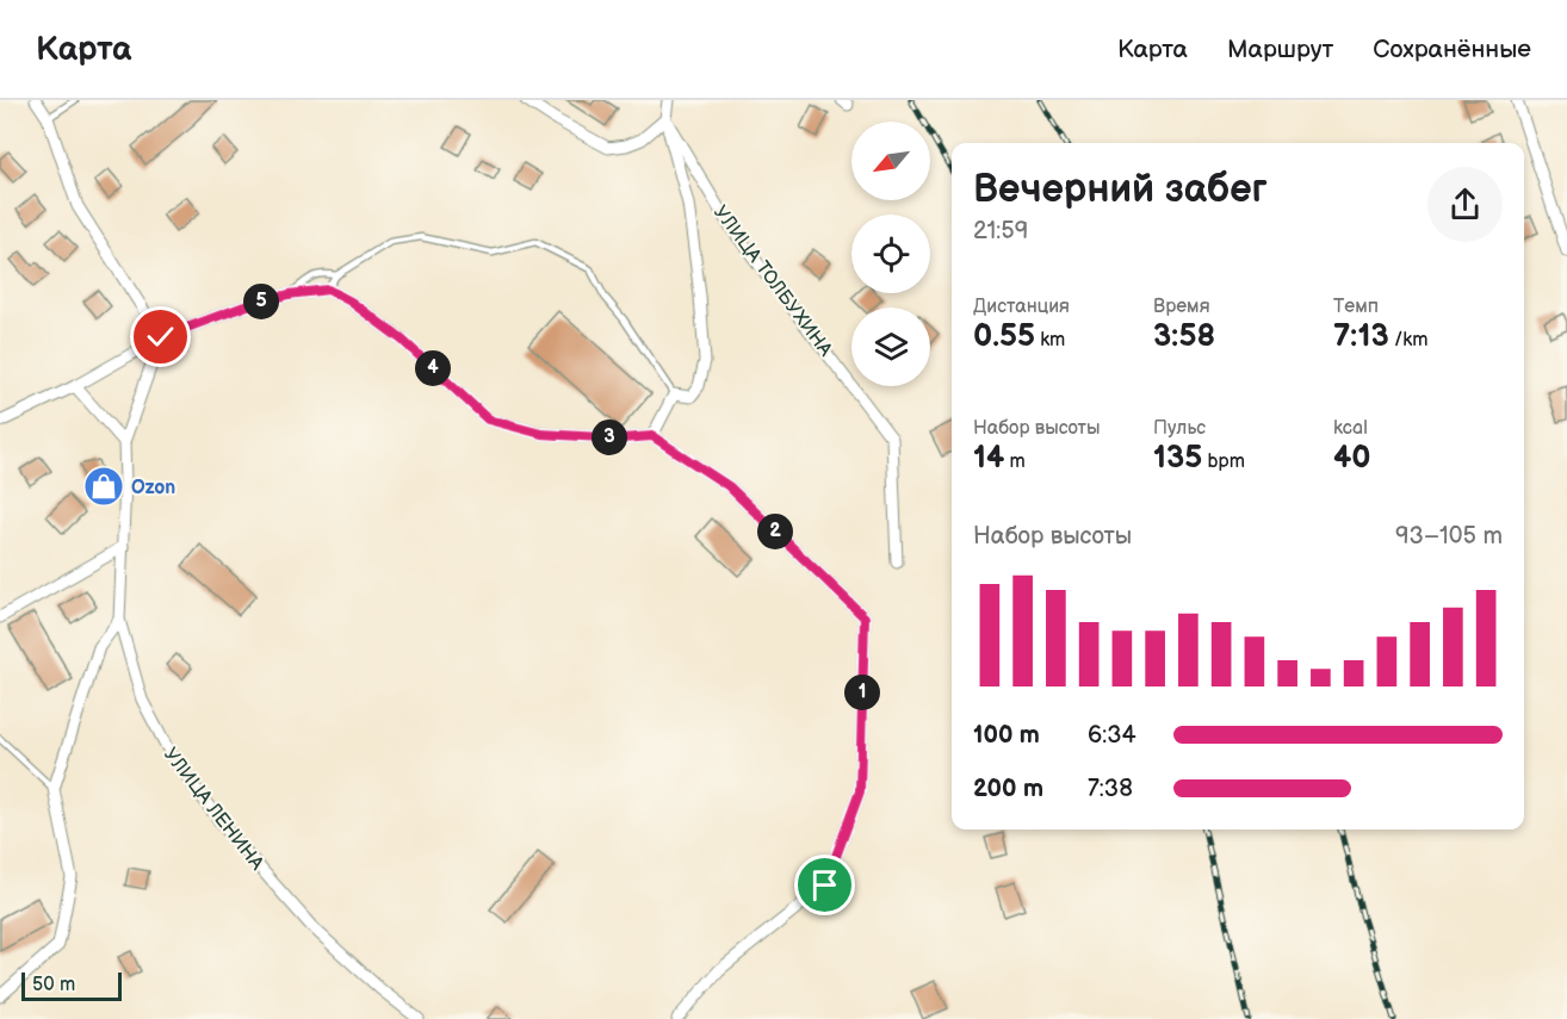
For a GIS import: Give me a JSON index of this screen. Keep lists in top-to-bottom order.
{
  "streets": {
    "street": ["УЛИЦА ТОЛБУХИНА", "УЛИЦА ЛЕНИНА"]
  },
  "places": {
    "shop": ["Ozon"]
  },
  "scale_bar": "50 m",
  "north": "bottom left",
  "page": {
    "header": "Карта",
    "nav": ["Карта", "Маршрут", "Сохранённые"],
    "heading": ["Вечерний забег", "21:59"],
    "stats": [
      ["Дистанция", "0.55 km"],
      ["Время", "3:58"],
      ["Темп", "7:13 /km"],
      ["Набор высоты", "14 m"],
      ["Пульс", "135 bpm"],
      ["kcal", "40"]
    ],
    "pins": [
      "5",
      "4",
      "3",
      "2",
      "1"
    ],
    "chart": ["Набор высоты", "93–105 m"],
    "list": [
      {
        "name": "100 m",
        "note": "6:34"
      },
      {
        "name": "200 m",
        "note": "7:38"
      }
    ],
    "scale": "50 m"
  }
}
